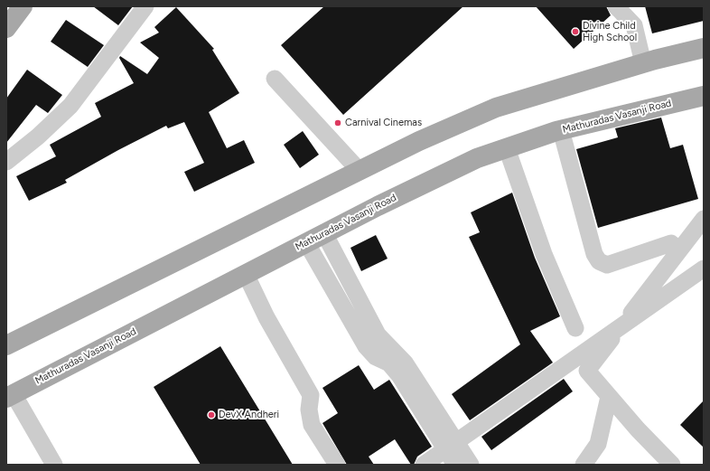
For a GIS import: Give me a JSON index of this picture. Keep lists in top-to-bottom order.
{
  "streets": {
    "main road": ["Mathuradas Vasanji Road"]
  },
  "places": ["Divine Child High School", "Carnival Cinemas", "DevX Andheri"]
}
